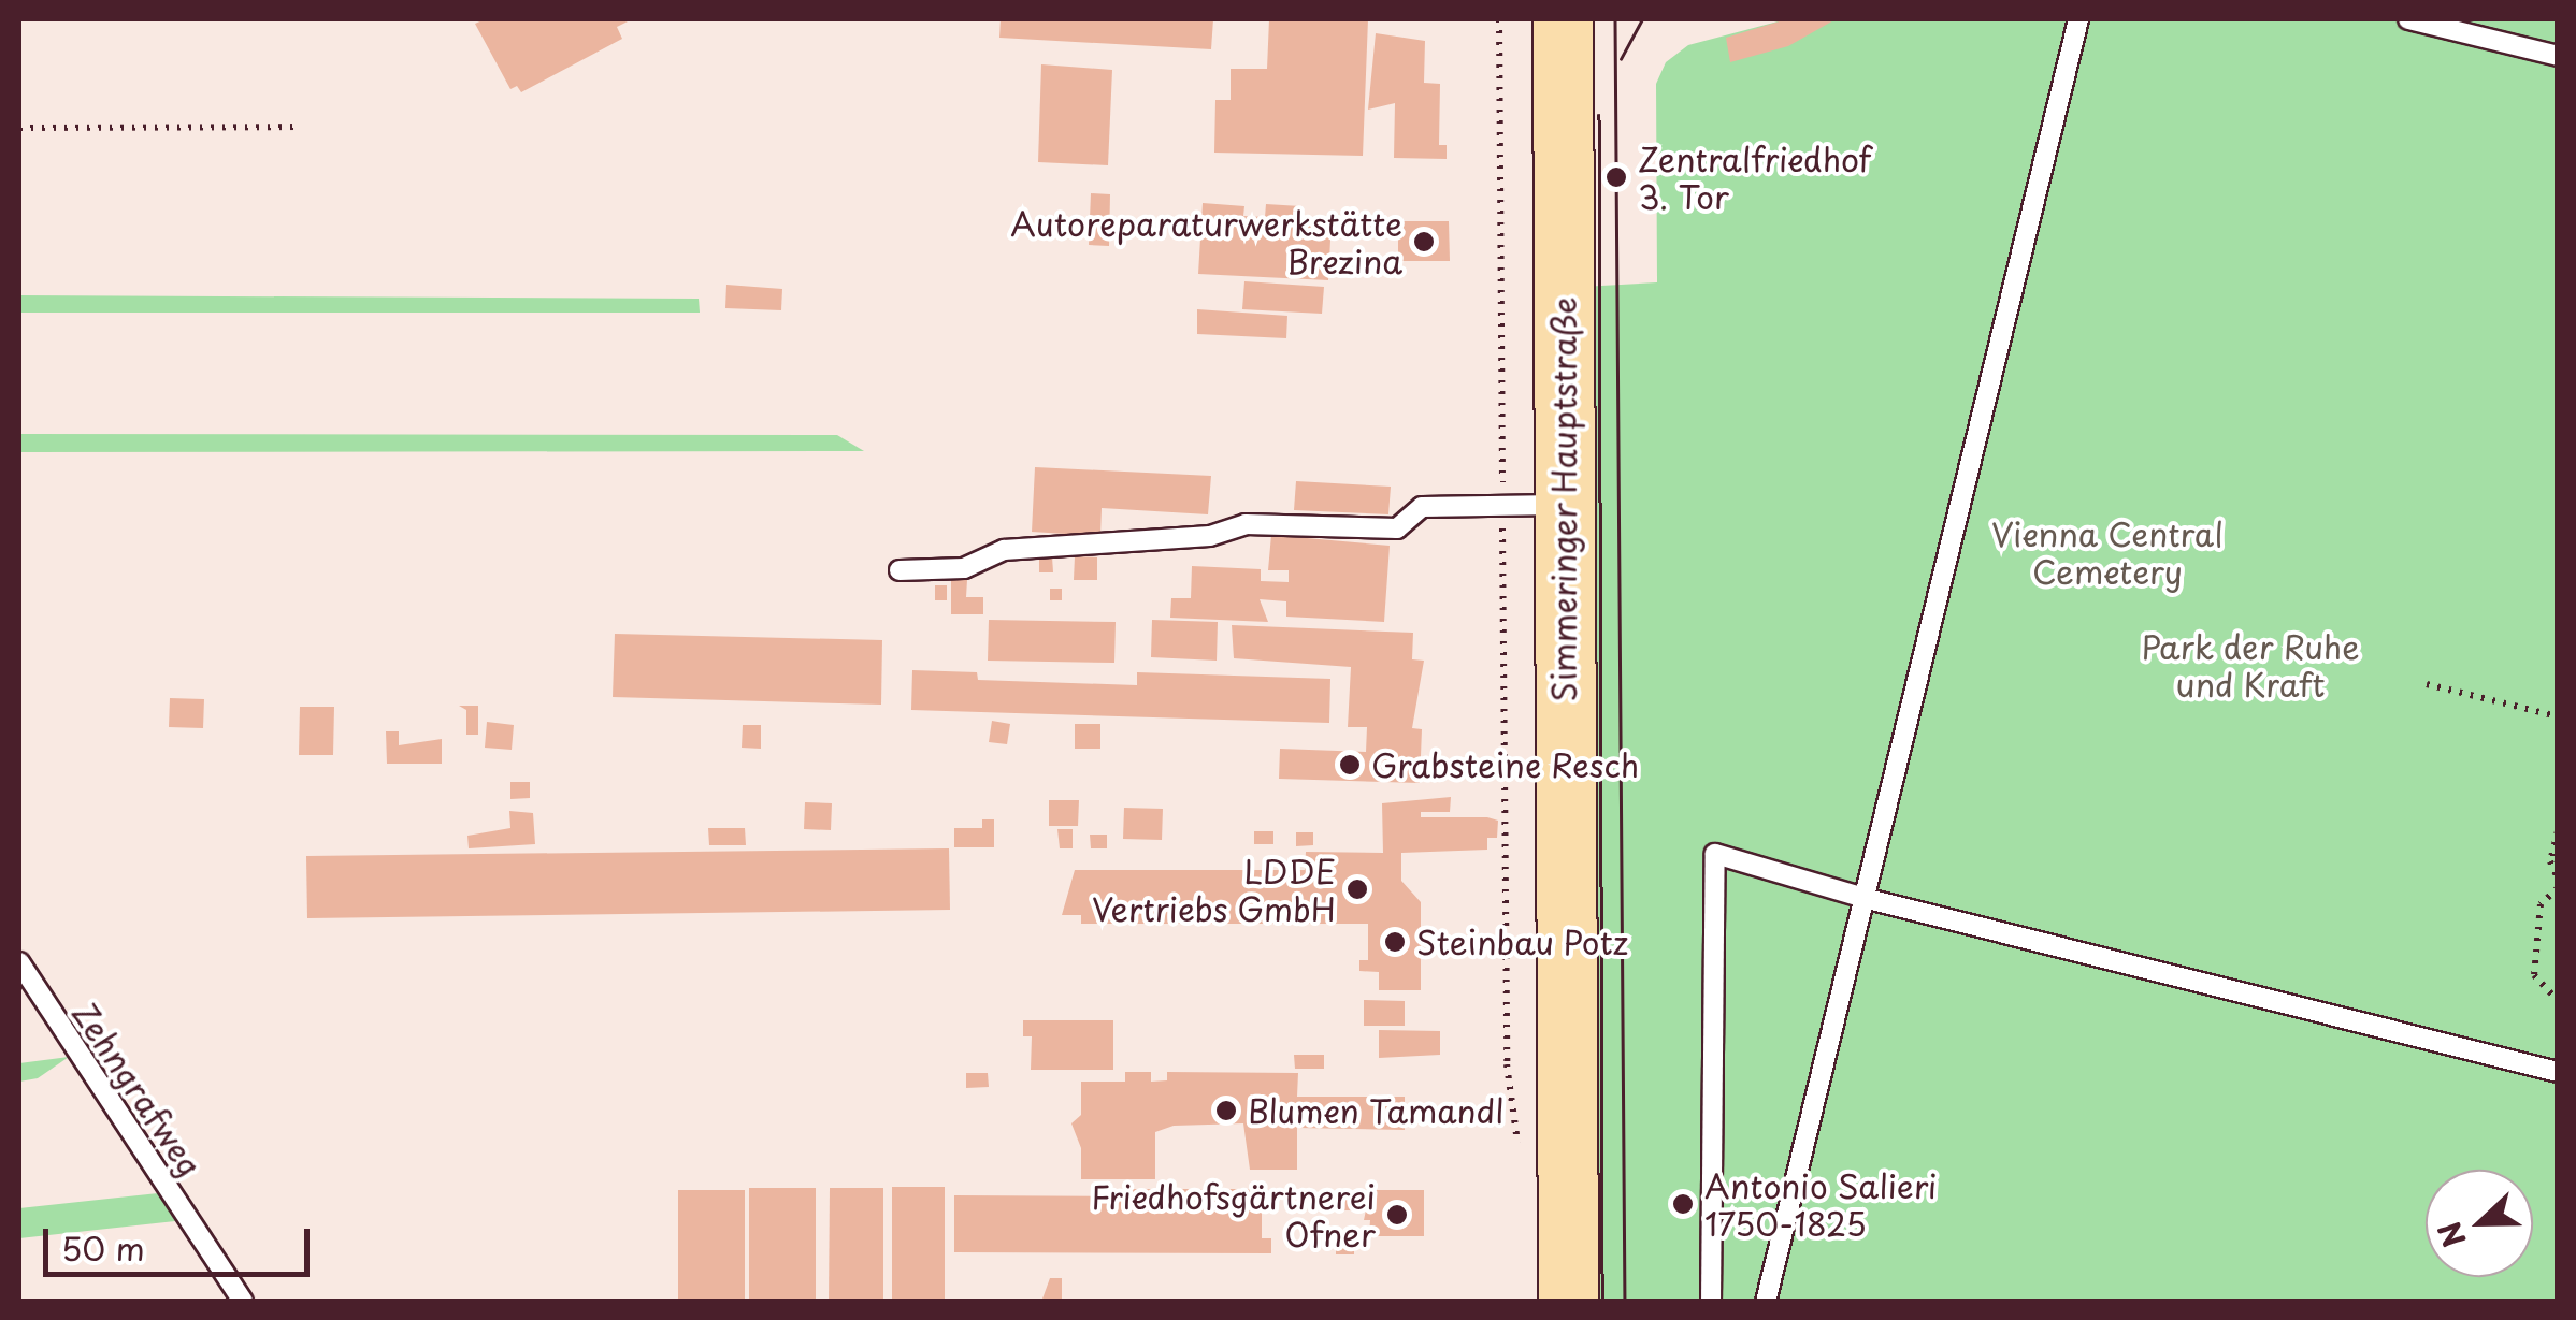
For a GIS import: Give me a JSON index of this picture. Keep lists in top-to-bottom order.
{
  "streets": {
    "main road": ["Simmeringer Hauptstraße"],
    "lane": ["Zehngrafweg"]
  },
  "parks": ["Vienna Central Cemetery", "Park der Ruhe und Kraft"],
  "places": [
    "Zentralfriedhof 3. Tor",
    "Autoreparaturwerkstätte Brezina",
    "Grabsteine Resch",
    "LDDE Vertriebs GmbH",
    "Steinbau Potz",
    "Blumen Tamandl",
    "Antonio Salieri 1750-1825",
    "Friedhofsgärtnerei Ofner"
  ],
  "scale_bar": "50 m",
  "north": "left"
}
